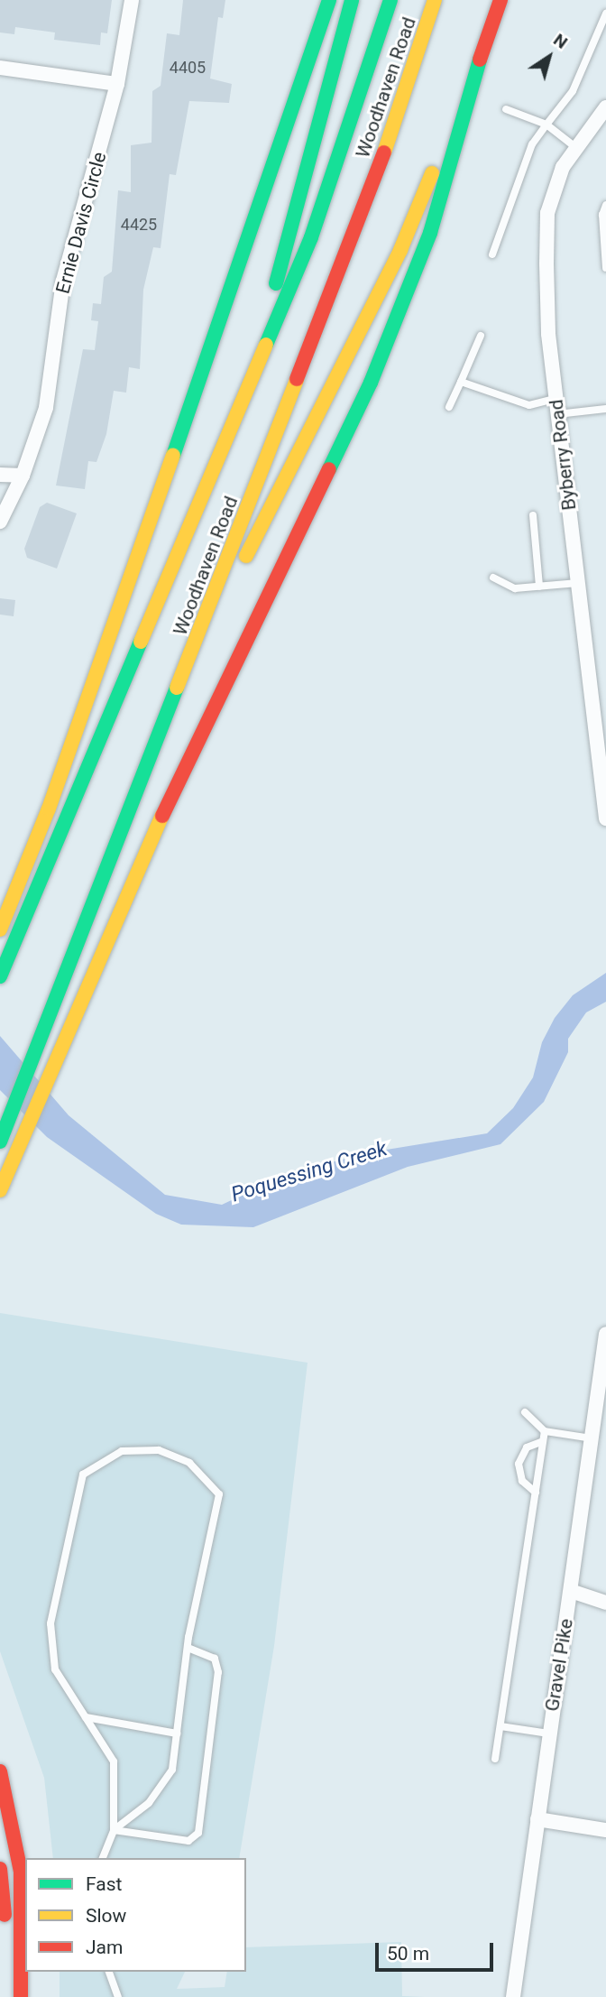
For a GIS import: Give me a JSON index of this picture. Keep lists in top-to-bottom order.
{
  "streets": {
    "main road": ["Woodhaven Road"],
    "street": ["Ernie Davis Circle", "Byberry Road", "Gravel Pike"]
  },
  "water": ["Poquessing Creek"],
  "house_numbers": ["4405", "4425"],
  "legend": ["Fast", "Slow", "Jam"],
  "scale_bar": "50 m",
  "north": "top right"
}
